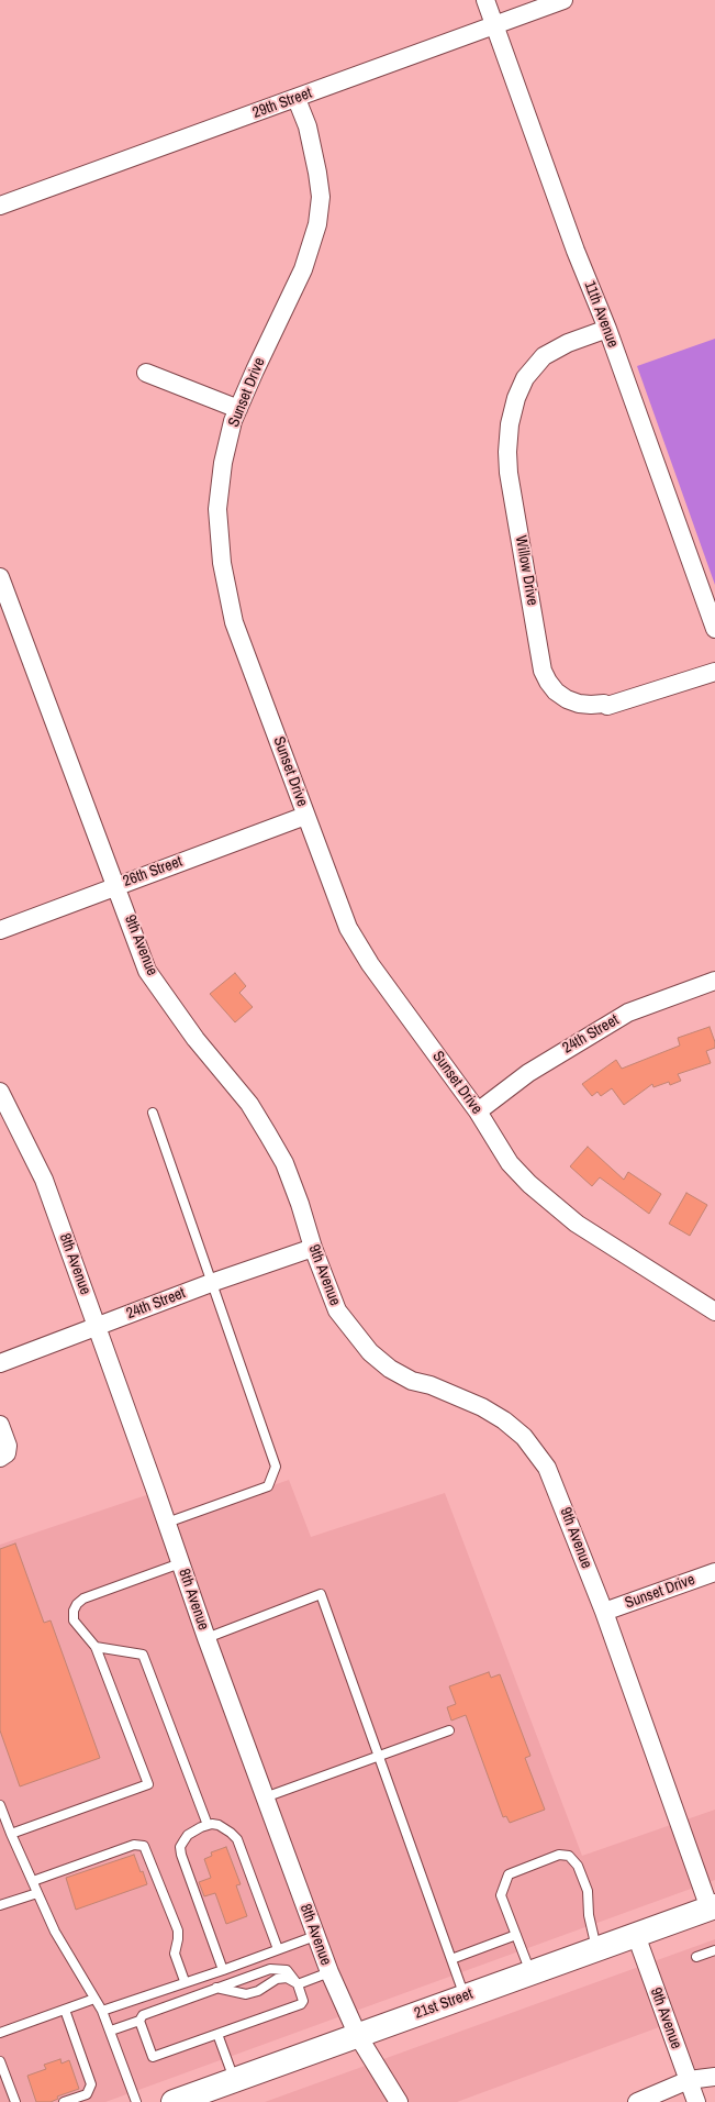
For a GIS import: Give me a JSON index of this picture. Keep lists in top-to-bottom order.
{
  "streets": {
    "main road": ["21st Street"],
    "street": [
      "29th Street",
      "11th Avenue",
      "Sunset Drive",
      "Willow Drive",
      "26th Street",
      "9th Avenue",
      "24th Street",
      "8th Avenue"
    ]
  },
  "crossings": [
    ["29th Street", "11th Avenue"],
    ["29th Street", "Sunset Drive"],
    ["11th Avenue", "Willow Drive"],
    ["Sunset Drive", "26th Street"],
    ["Sunset Drive", "9th Avenue"],
    ["Sunset Drive", "24th Street"],
    ["26th Street", "9th Avenue"],
    ["9th Avenue", "24th Street"],
    ["9th Avenue", "21st Street"],
    ["24th Street", "8th Avenue"],
    ["8th Avenue", "21st Street"]
  ]
}
